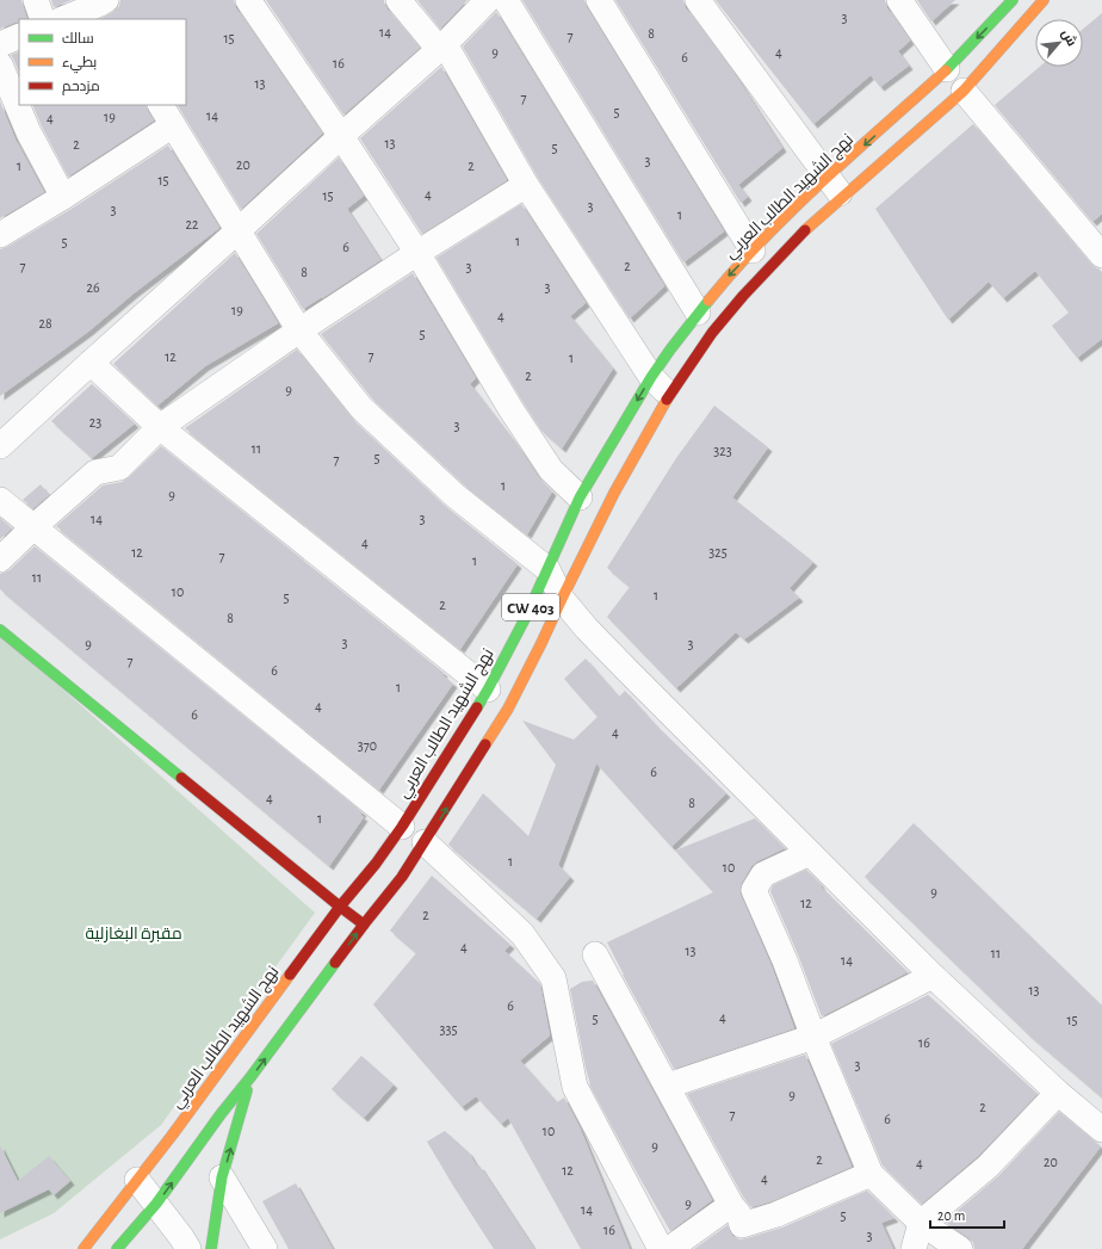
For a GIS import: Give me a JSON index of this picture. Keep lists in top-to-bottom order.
{
  "streets": {
    "main road": ["نهج الشهيد الطالب العربي", "CW 403"]
  },
  "parks": ["مقبرة البغازلية"],
  "house_numbers": [
    "3",
    "14",
    "8",
    "7",
    "15",
    "9",
    "4",
    "6",
    "16",
    "13",
    "7",
    "5",
    "14",
    "19",
    "4",
    "13",
    "2",
    "5",
    "3",
    "20",
    "1",
    "2",
    "15",
    "4",
    "15",
    "3",
    "3",
    "1",
    "22",
    "1",
    "5",
    "6",
    "7",
    "2",
    "3",
    "8",
    "26",
    "3",
    "19",
    "4",
    "28",
    "5",
    "7",
    "12",
    "1",
    "2",
    "9",
    "23",
    "3",
    "11",
    "323",
    "5",
    "7",
    "1",
    "9",
    "14",
    "3",
    "4",
    "12",
    "325",
    "7",
    "1",
    "11",
    "10",
    "1",
    "5",
    "2",
    "8",
    "3",
    "9",
    "3",
    "7",
    "6",
    "1",
    "4",
    "6",
    "4",
    "370",
    "6",
    "4",
    "8",
    "1",
    "1",
    "10",
    "9",
    "12",
    "2",
    "4",
    "13",
    "11",
    "14",
    "13",
    "6",
    "4",
    "5",
    "15",
    "335",
    "16",
    "3",
    "9",
    "2",
    "7",
    "6",
    "10",
    "9",
    "2",
    "20",
    "4",
    "12",
    "4",
    "9",
    "14",
    "5",
    "16",
    "3"
  ],
  "legend": ["سالك", "بطيء", "مزدحم"],
  "scale_bar": "20 m",
  "north": "top right"
}
